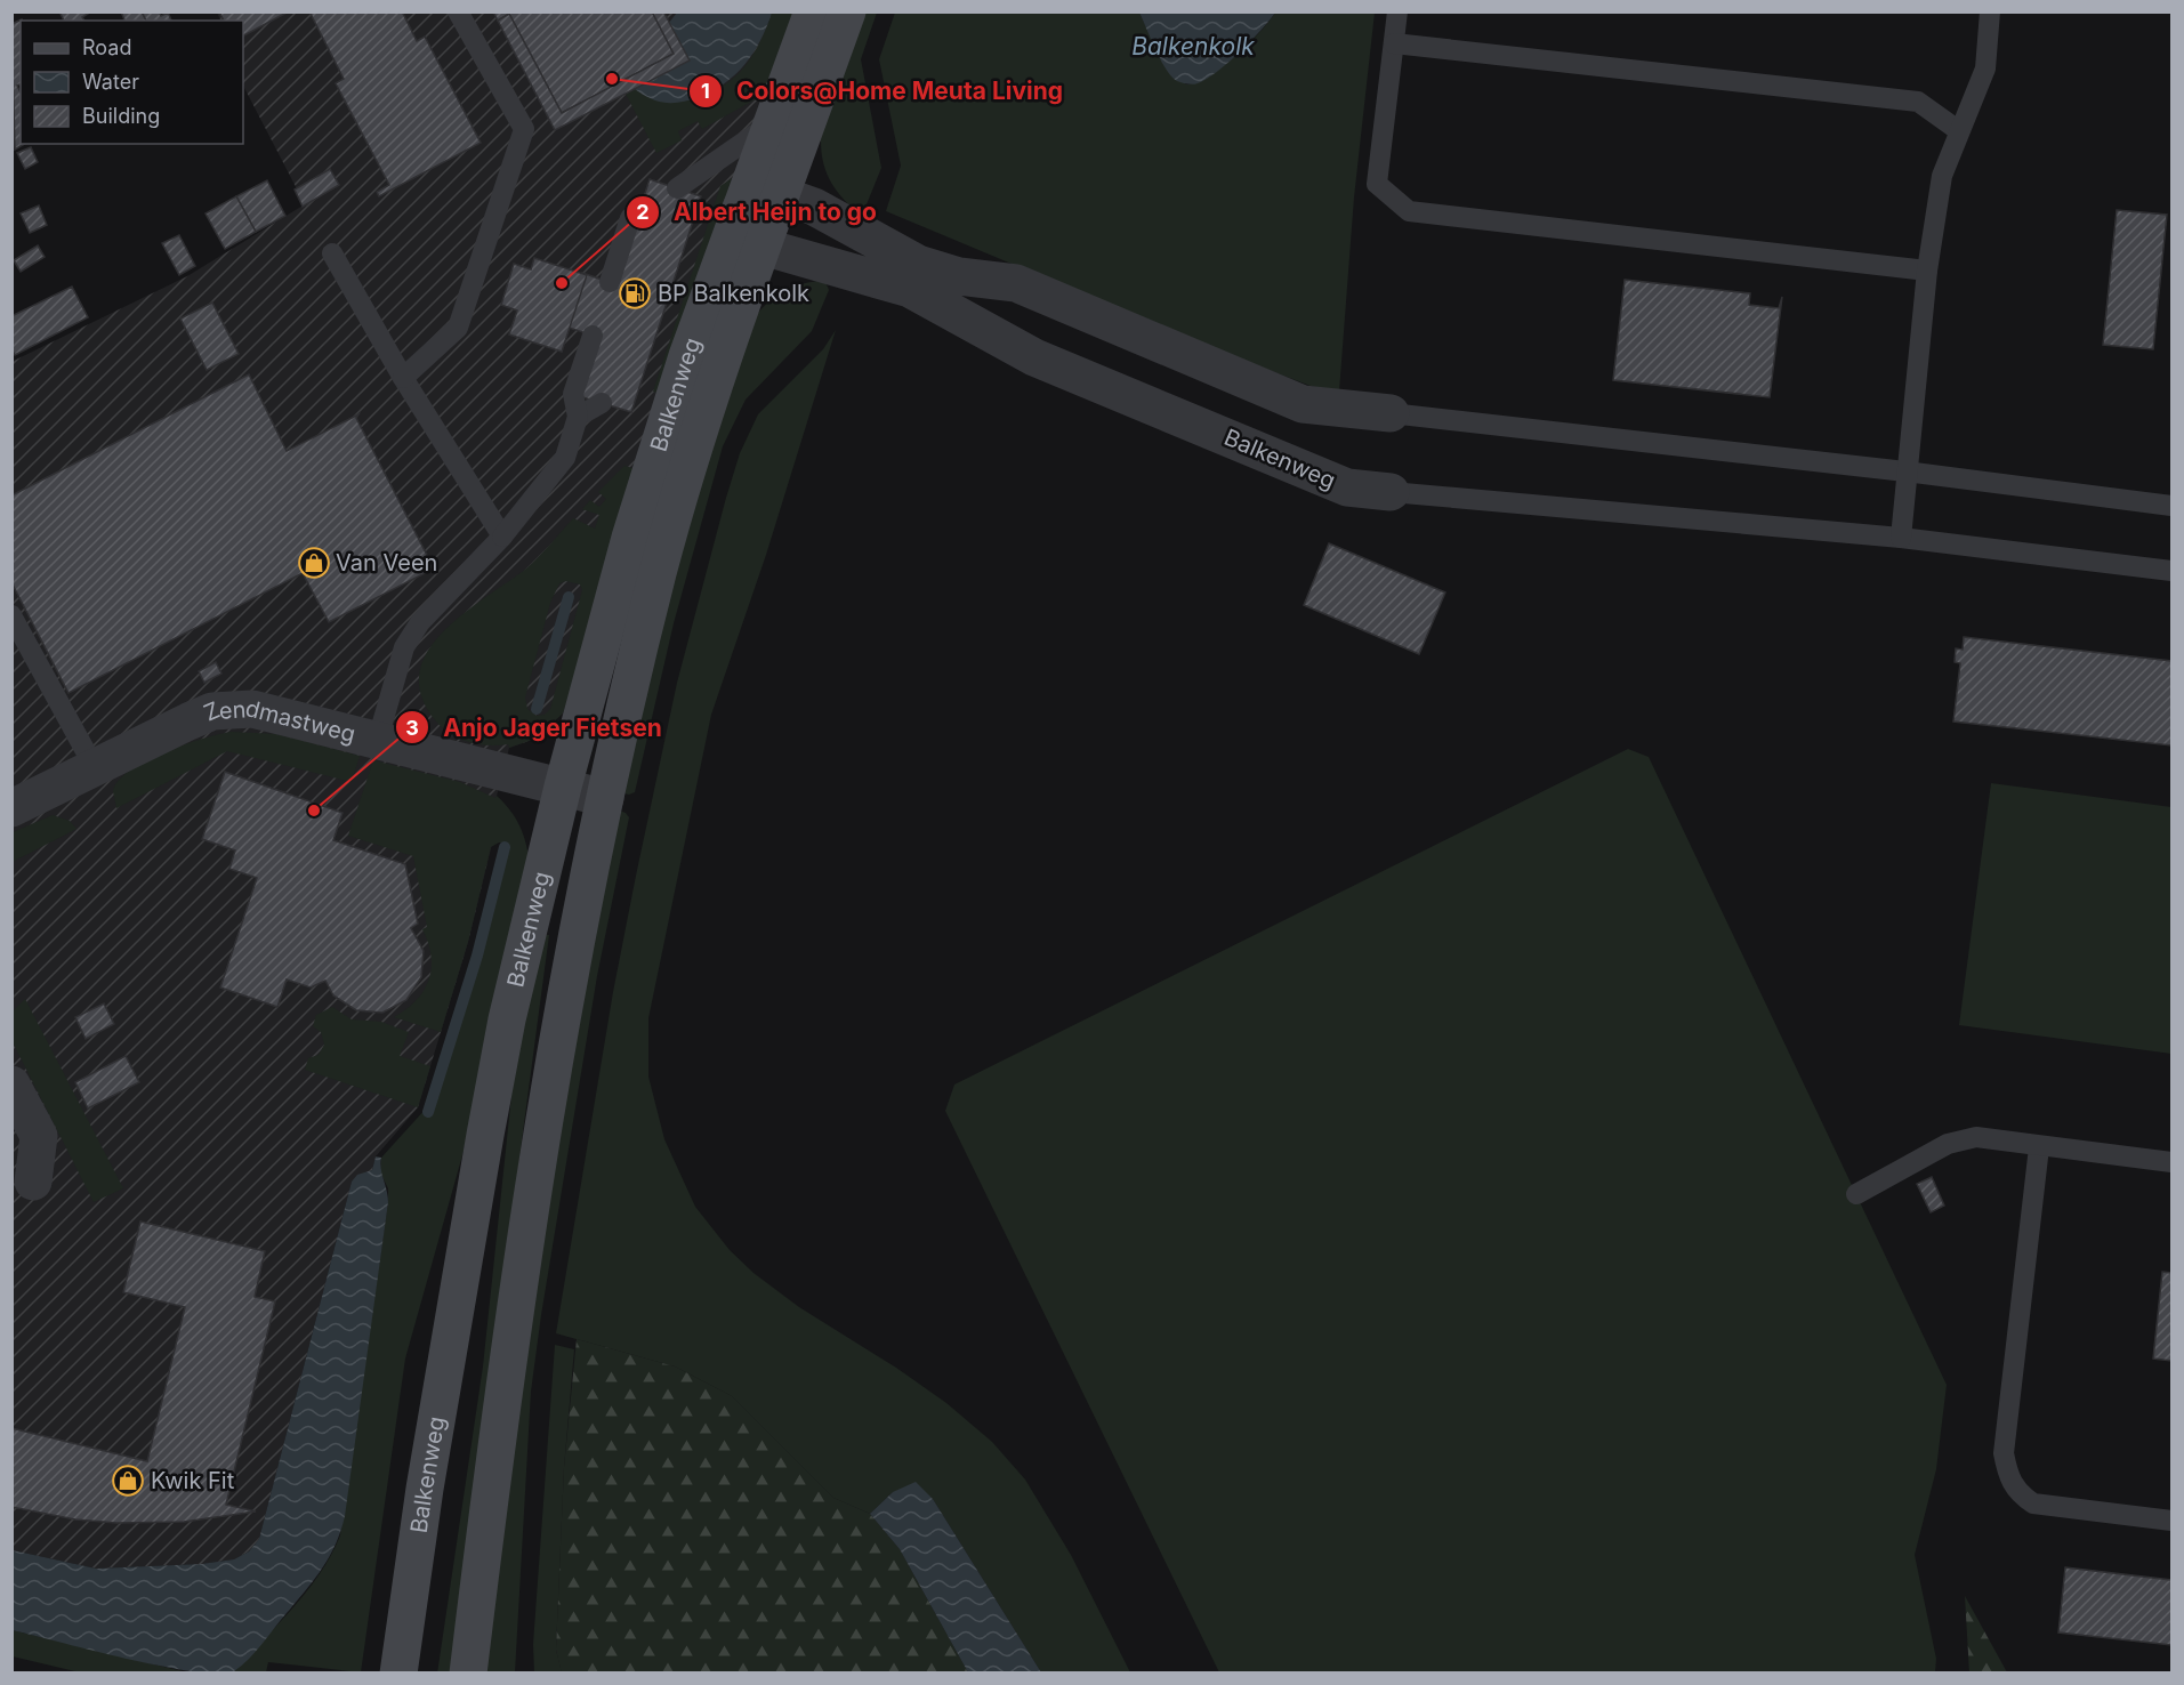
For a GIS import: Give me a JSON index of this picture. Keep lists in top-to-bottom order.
{
  "streets": {
    "main road": ["Balkenweg"],
    "street": ["Zendmastweg"]
  },
  "crossings": [
    ["Balkenweg", "Zendmastweg"]
  ],
  "water": ["Balkenkolk"],
  "places": {
    "other": ["Colors@Home Meuta Living", "Albert Heijn to go", "Anjo Jager Fietsen"],
    "fuel station": ["BP Balkenkolk"],
    "shop": ["Van Veen", "Kwik Fit"]
  },
  "legend": ["Road", "Water", "Building"]
}
